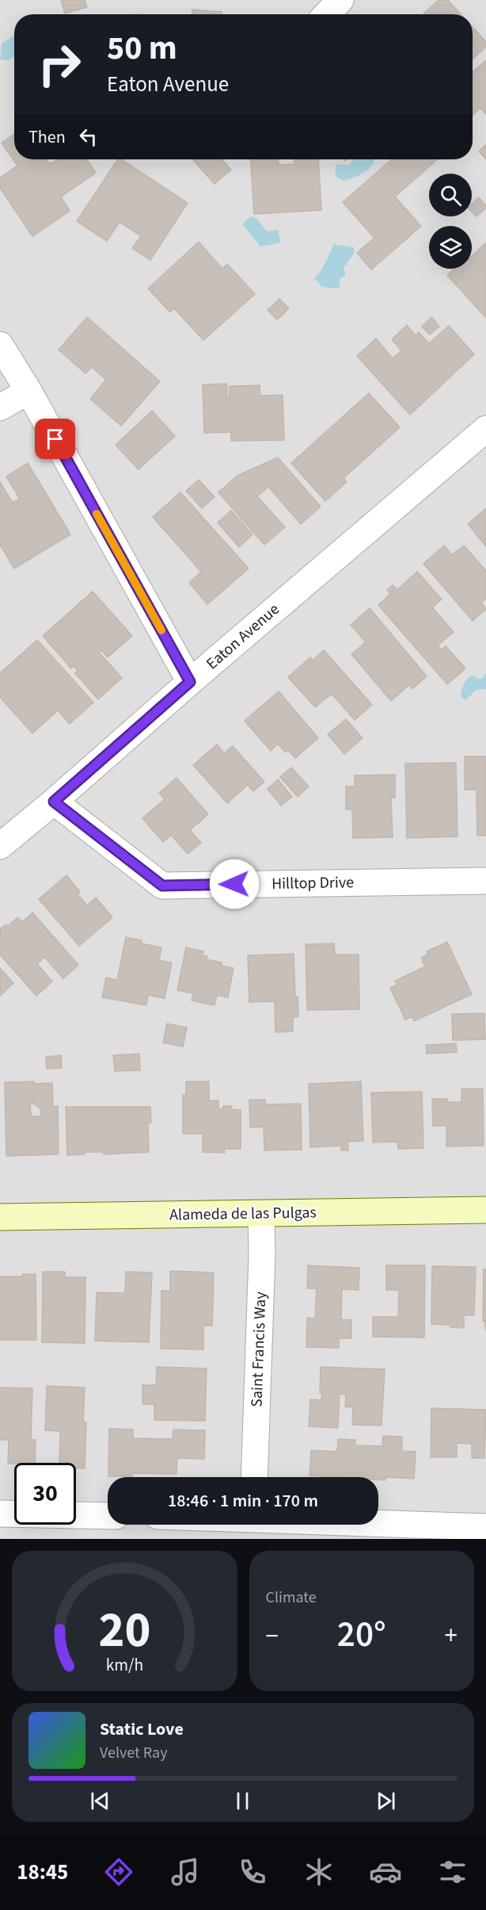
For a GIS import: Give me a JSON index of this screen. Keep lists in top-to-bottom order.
{
  "streets": {
    "main road": ["Alameda de las Pulgas"],
    "street": ["Eaton Avenue", "Hilltop Drive", "Saint Francis Way"]
  },
  "crossings": [
    ["Eaton Avenue", "Hilltop Drive"],
    ["Alameda de las Pulgas", "Saint Francis Way"]
  ],
  "page": {
    "turn": ["50 m", "Eaton Avenue"],
    "then": "Then",
    "limit": "30",
    "trip": "18:46 · 1 min · 170 m",
    "tile": "Climate",
    "heat": ["−", "20°", "+"],
    "song": ["Static Love", "Velvet Ray"],
    "tabs": "18:45",
    "gauge": ["20", "km/h"]
  }
}
